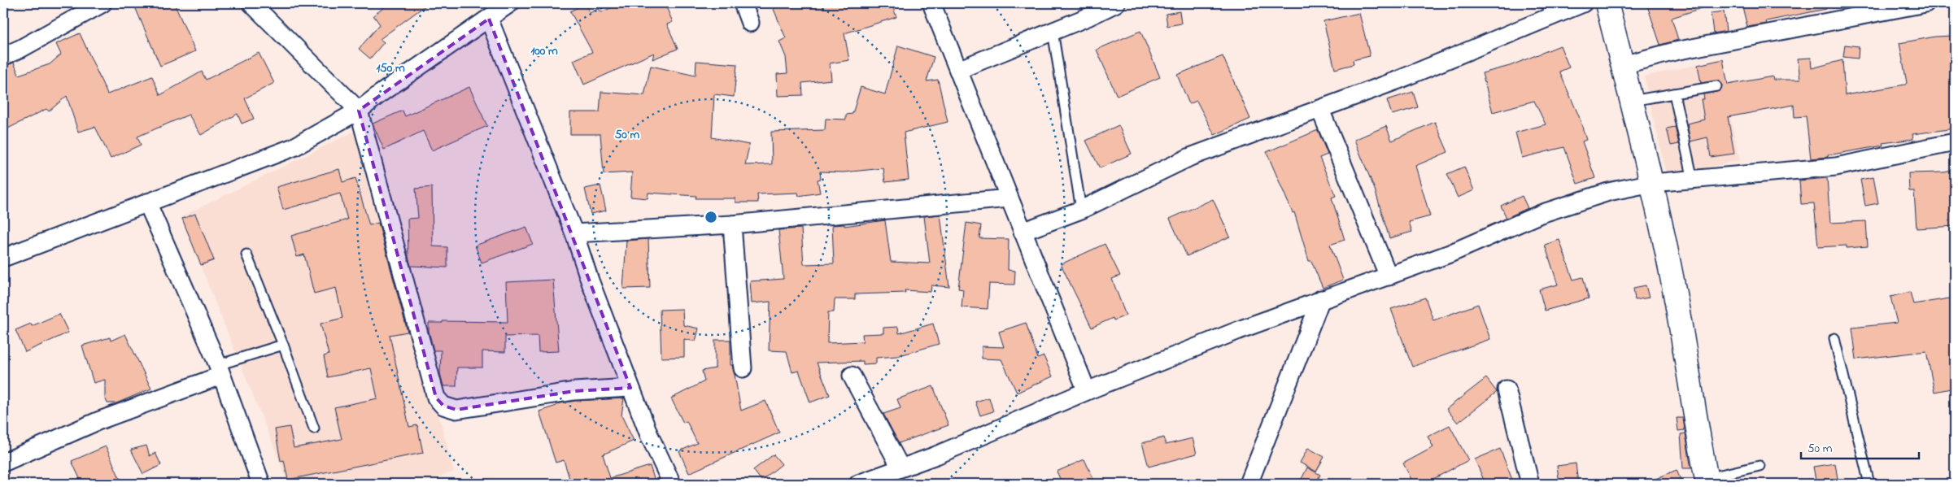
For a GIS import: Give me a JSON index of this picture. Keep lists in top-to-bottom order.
{
  "scale_bar": "50 m",
  "rings": ["100 m", "150 m", "50 m"]
}
